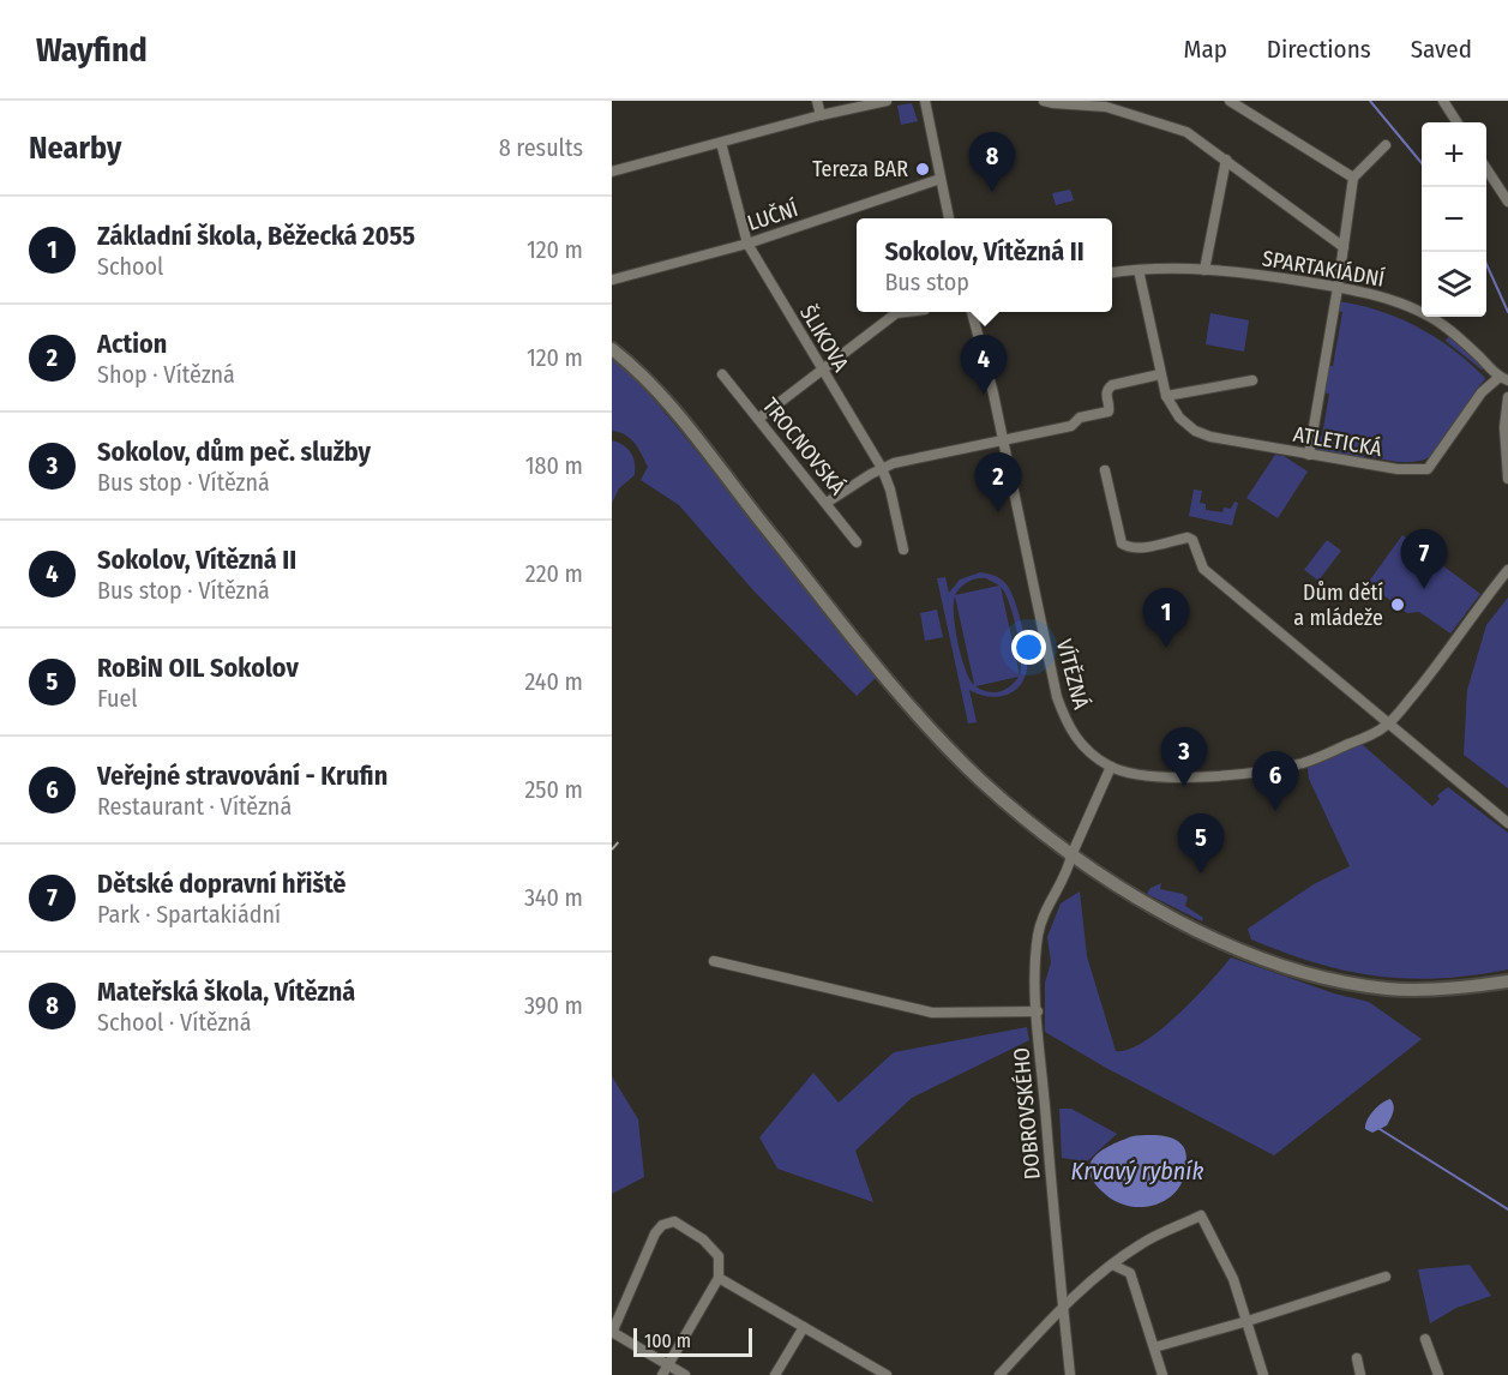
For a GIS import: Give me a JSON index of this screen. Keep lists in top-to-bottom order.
{
  "streets": {
    "street": [
      "LUČNÍ",
      "SPARTAKIÁDNÍ",
      "ŠLIKOVA",
      "ATLETICKÁ",
      "TROCNOVSKÁ",
      "VÍTĚZNÁ",
      "DOBROVSKÉHO"
    ]
  },
  "crossings": [
    ["LUČNÍ", "ŠLIKOVA"],
    ["SPARTAKIÁDNÍ", "ATLETICKÁ"],
    ["VÍTĚZNÁ", "DOBROVSKÉHO"]
  ],
  "water": ["Krvavý rybník"],
  "places": ["Tereza BAR", "Dům dětí a mládeže"],
  "scale_bar": "100 m",
  "page": {
    "header": "Wayfind",
    "nav": ["Map", "Directions", "Saved"],
    "heading": ["Nearby", "8 results"],
    "map_buttons": ["+", "−"],
    "pins": [
      "8",
      "4",
      "2",
      "7",
      "1",
      "3",
      "6",
      "5"
    ],
    "list": [
      {
        "mark": "1",
        "name": "Základní škola, Běžecká 2055",
        "note": "School",
        "value": "120 m"
      },
      {
        "mark": "2",
        "name": "Action",
        "note": "Shop · Vítězná",
        "value": "120 m"
      },
      {
        "mark": "3",
        "name": "Sokolov, dům peč. služby",
        "note": "Bus stop · Vítězná",
        "value": "180 m"
      },
      {
        "mark": "4",
        "name": "Sokolov, Vítězná II",
        "note": "Bus stop · Vítězná",
        "value": "220 m"
      },
      {
        "mark": "5",
        "name": "RoBiN OIL Sokolov",
        "note": "Fuel",
        "value": "240 m"
      },
      {
        "mark": "6",
        "name": "Veřejné stravování - Krufin",
        "note": "Restaurant · Vítězná",
        "value": "250 m"
      },
      {
        "mark": "7",
        "name": "Dětské dopravní hřiště",
        "note": "Park · Spartakiádní",
        "value": "340 m"
      },
      {
        "mark": "8",
        "name": "Mateřská škola, Vítězná",
        "note": "School · Vítězná",
        "value": "390 m"
      }
    ],
    "popup": ["Sokolov, Vítězná II", "Bus stop"],
    "scale": "100 m"
  }
}
